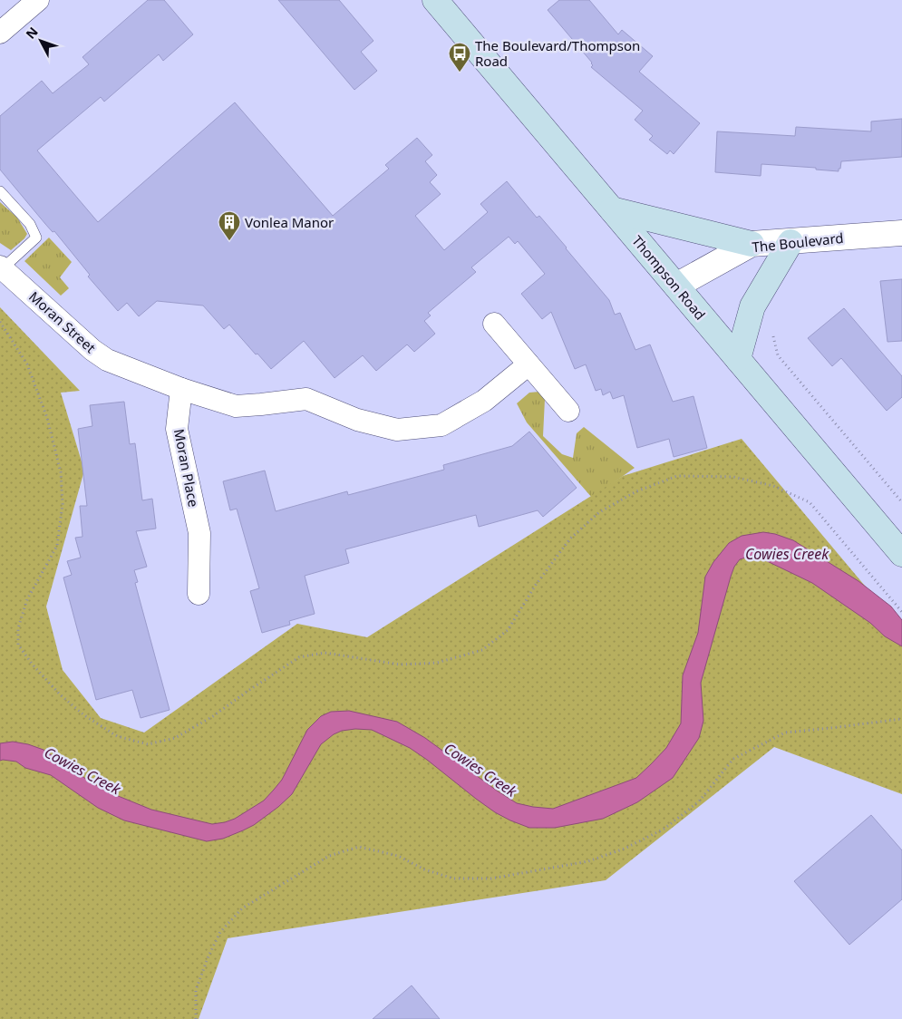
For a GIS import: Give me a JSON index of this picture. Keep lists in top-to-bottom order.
{
  "streets": {
    "main road": ["Thompson Road"],
    "street": ["The Boulevard", "Moran Street", "Moran Place"]
  },
  "crossings": [
    ["The Boulevard", "Thompson Road"],
    ["Moran Street", "Moran Place"]
  ],
  "water": ["Cowies Creek"],
  "places": {
    "bus stop": ["The Boulevard/Thompson Road"],
    "building": ["Vonlea Manor"]
  },
  "north": "top left"
}
